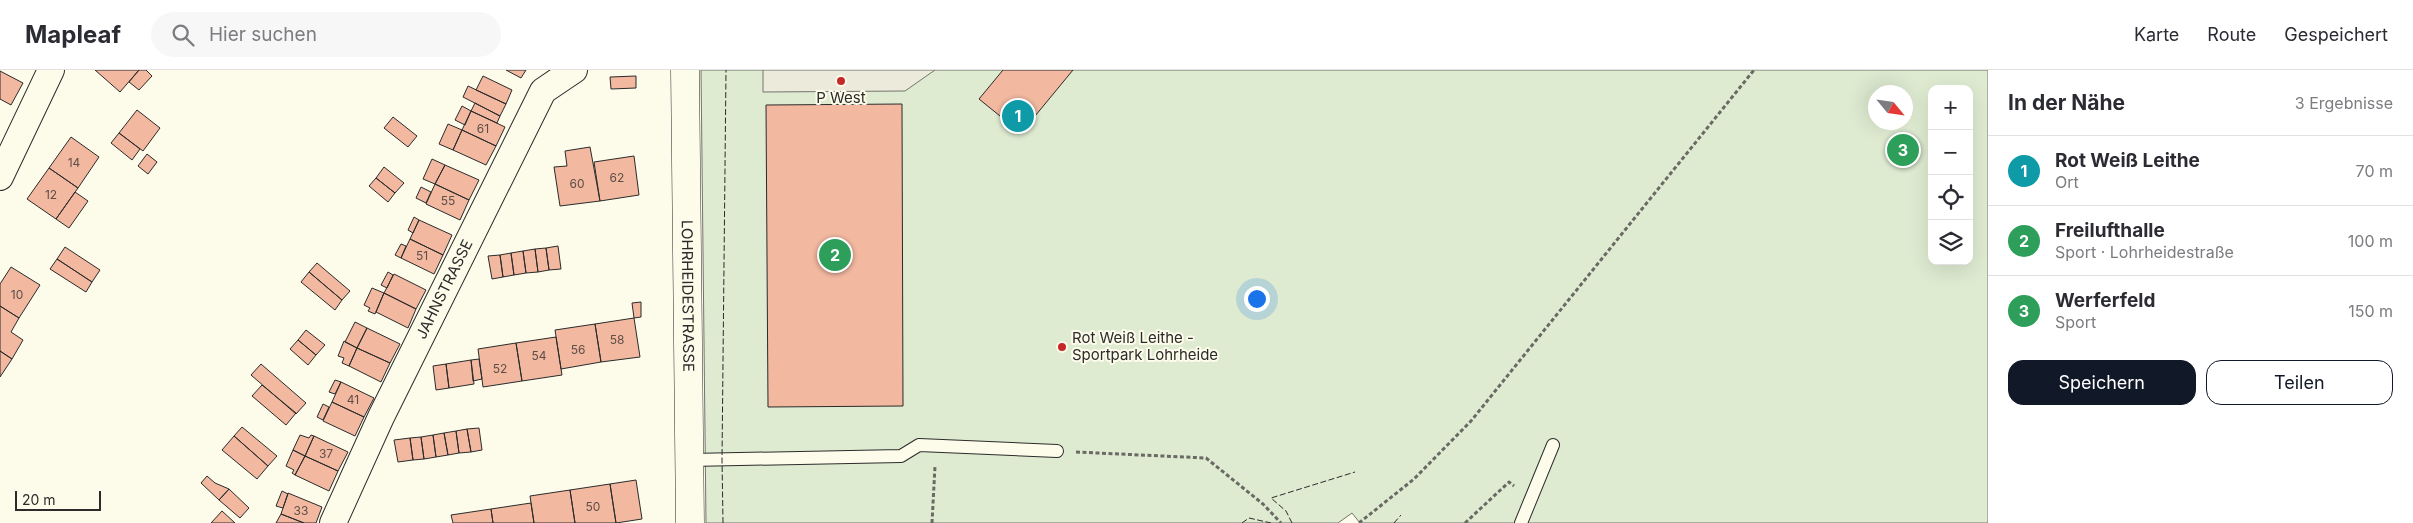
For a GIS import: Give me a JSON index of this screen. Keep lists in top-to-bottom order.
{
  "streets": {
    "street": ["JAHNSTRASSE", "LOHRHEIDESTRASSE"]
  },
  "places": ["P West", "Rot Weiß Leithe - Sportpark Lohrheide"],
  "house_numbers": [
    "61",
    "14",
    "62",
    "60",
    "12",
    "55",
    "51",
    "10",
    "58",
    "56",
    "54",
    "52",
    "41",
    "37",
    "50",
    "33"
  ],
  "scale_bar": "20 m",
  "north": "bottom right",
  "page": {
    "header": "Mapleaf",
    "search": "Hier suchen",
    "nav": ["Karte", "Route", "Gespeichert"],
    "heading": ["In der Nähe", "3 Ergebnisse"],
    "map_buttons": ["+", "−"],
    "pins": ["1", "3", "2"],
    "list": [
      {
        "mark": "1",
        "name": "Rot Weiß Leithe",
        "note": "Ort",
        "value": "70 m"
      },
      {
        "mark": "2",
        "name": "Freilufthalle",
        "note": "Sport · Lohrheidestraße",
        "value": "100 m"
      },
      {
        "mark": "3",
        "name": "Werferfeld",
        "note": "Sport",
        "value": "150 m"
      }
    ],
    "buttons": ["Speichern", "Teilen"],
    "scale": "20 m"
  }
}
